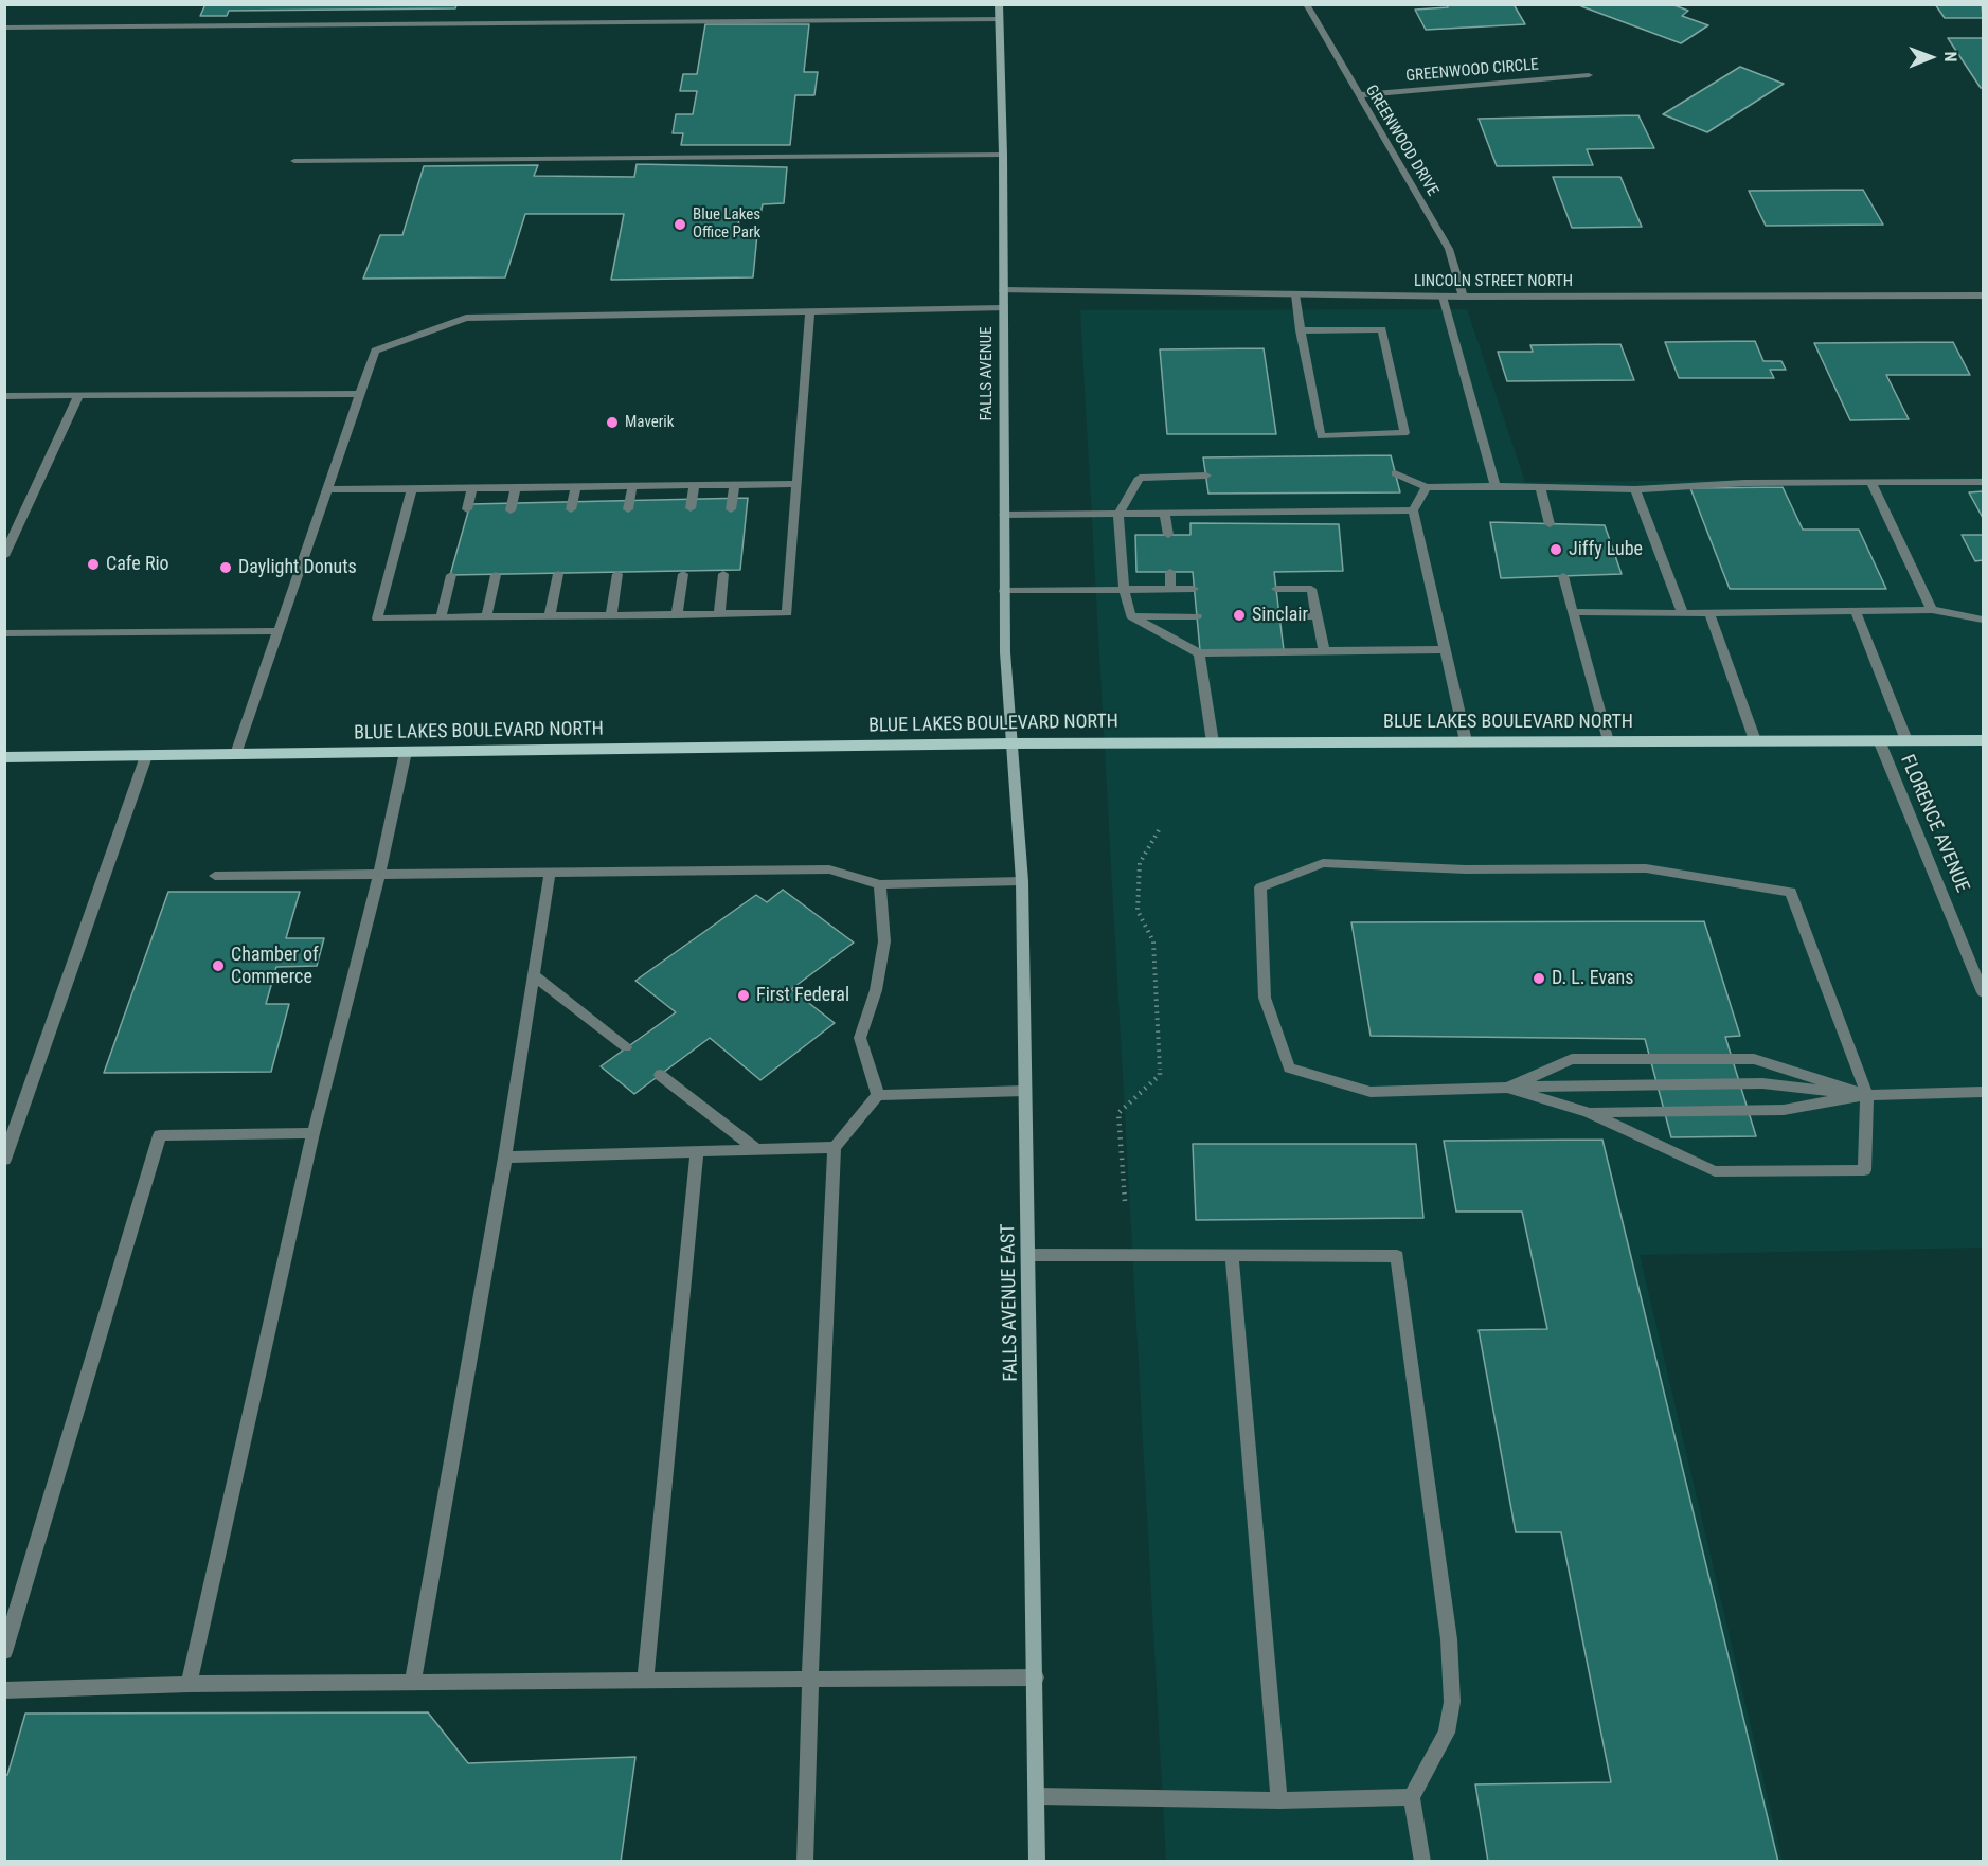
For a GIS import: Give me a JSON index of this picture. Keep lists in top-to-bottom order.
{
  "streets": {
    "main road": ["FALLS AVENUE", "BLUE LAKES BOULEVARD NORTH", "FALLS AVENUE EAST"],
    "street": [
      "GREENWOOD CIRCLE",
      "GREENWOOD DRIVE",
      "LINCOLN STREET NORTH",
      "FLORENCE AVENUE"
    ]
  },
  "crossings": [
    ["GREENWOOD CIRCLE", "GREENWOOD DRIVE"],
    ["GREENWOOD DRIVE", "LINCOLN STREET NORTH"],
    ["LINCOLN STREET NORTH", "FALLS AVENUE"],
    ["FALLS AVENUE", "BLUE LAKES BOULEVARD NORTH"],
    ["FALLS AVENUE", "FALLS AVENUE EAST"],
    ["BLUE LAKES BOULEVARD NORTH", "FLORENCE AVENUE"],
    ["BLUE LAKES BOULEVARD NORTH", "FALLS AVENUE EAST"]
  ],
  "places": [
    "Blue Lakes Office Park",
    "Maverik",
    "Jiffy Lube",
    "Cafe Rio",
    "Daylight Donuts",
    "Sinclair",
    "Chamber of Commerce",
    "D. L. Evans",
    "First Federal"
  ],
  "north": "right"
}
